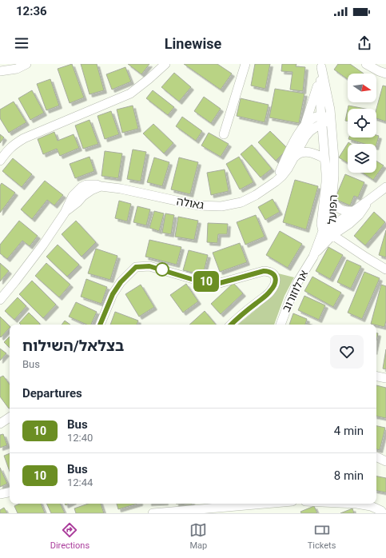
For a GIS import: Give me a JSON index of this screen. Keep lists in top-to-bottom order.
{
  "streets": {
    "street": ["גאולה", "הפועל", "ארלוזורוב"]
  },
  "crossings": [
    ["גאולה", "הפועל"],
    ["הפועל", "ארלוזורוב"]
  ],
  "lines": ["bus line 10"],
  "north": "right",
  "page": {
    "status": "12:36",
    "header": "Linewise",
    "on_map": "10",
    "heading": [
      ["בצלאל/השילוח", "Bus"],
      "Departures"
    ],
    "list": [
      {
        "mark": "10",
        "name": "Bus",
        "note": "12:40",
        "value": "4 min"
      },
      {
        "mark": "10",
        "name": "Bus",
        "note": "12:44",
        "value": "8 min"
      }
    ],
    "tabs": ["Directions", "Map", "Tickets"]
  }
}
